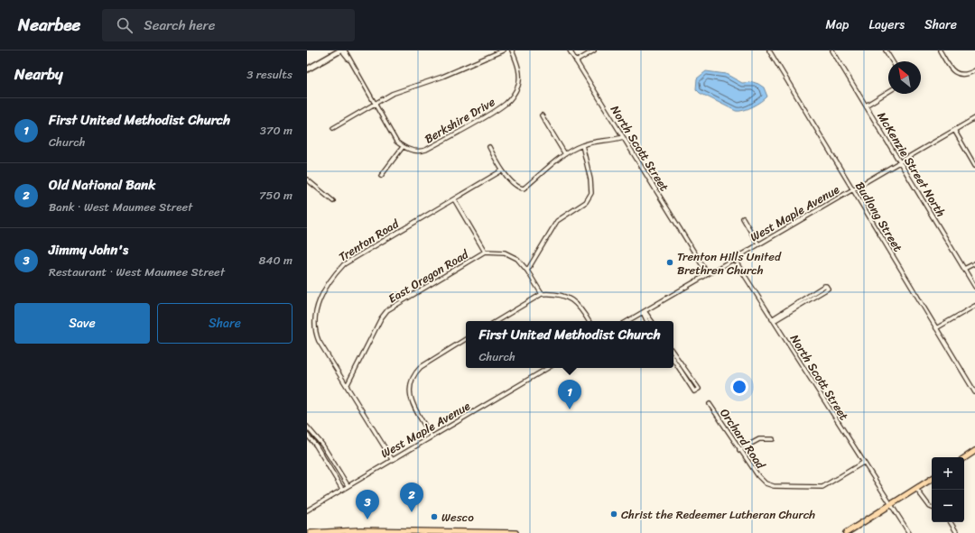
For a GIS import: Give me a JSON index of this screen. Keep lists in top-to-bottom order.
{
  "streets": {
    "street": [
      "Berkshire Drive",
      "North Scott Street",
      "McKenzie Street North",
      "West Maple Avenue",
      "Budlong Street",
      "Trenton Road",
      "East Oregon Road",
      "Orchard Road"
    ]
  },
  "crossings": [
    ["North Scott Street", "West Maple Avenue"],
    ["North Scott Street", "Orchard Road"],
    ["McKenzie Street North", "West Maple Avenue"],
    ["West Maple Avenue", "Budlong Street"],
    ["West Maple Avenue", "Trenton Road"],
    ["Trenton Road", "East Oregon Road"]
  ],
  "places": ["Trenton Hills United Brethren Church", "Christ the Redeemer Lutheran Church", "Wesco"],
  "north": "top left",
  "page": {
    "header": "Nearbee",
    "search": "Search here",
    "nav": ["Map", "Layers", "Share"],
    "heading": ["Nearby", "3 results"],
    "list": [
      {
        "mark": "1",
        "name": "First United Methodist Church",
        "note": "Church",
        "value": "370 m"
      },
      {
        "mark": "2",
        "name": "Old National Bank",
        "note": "Bank · West Maumee Street",
        "value": "750 m"
      },
      {
        "mark": "3",
        "name": "Jimmy John's",
        "note": "Restaurant · West Maumee Street",
        "value": "840 m"
      }
    ],
    "buttons": ["Save", "Share"],
    "popup": ["First United Methodist Church", "Church"],
    "pins": ["1", "2", "3"],
    "map_buttons": ["+", "−"]
  }
}
